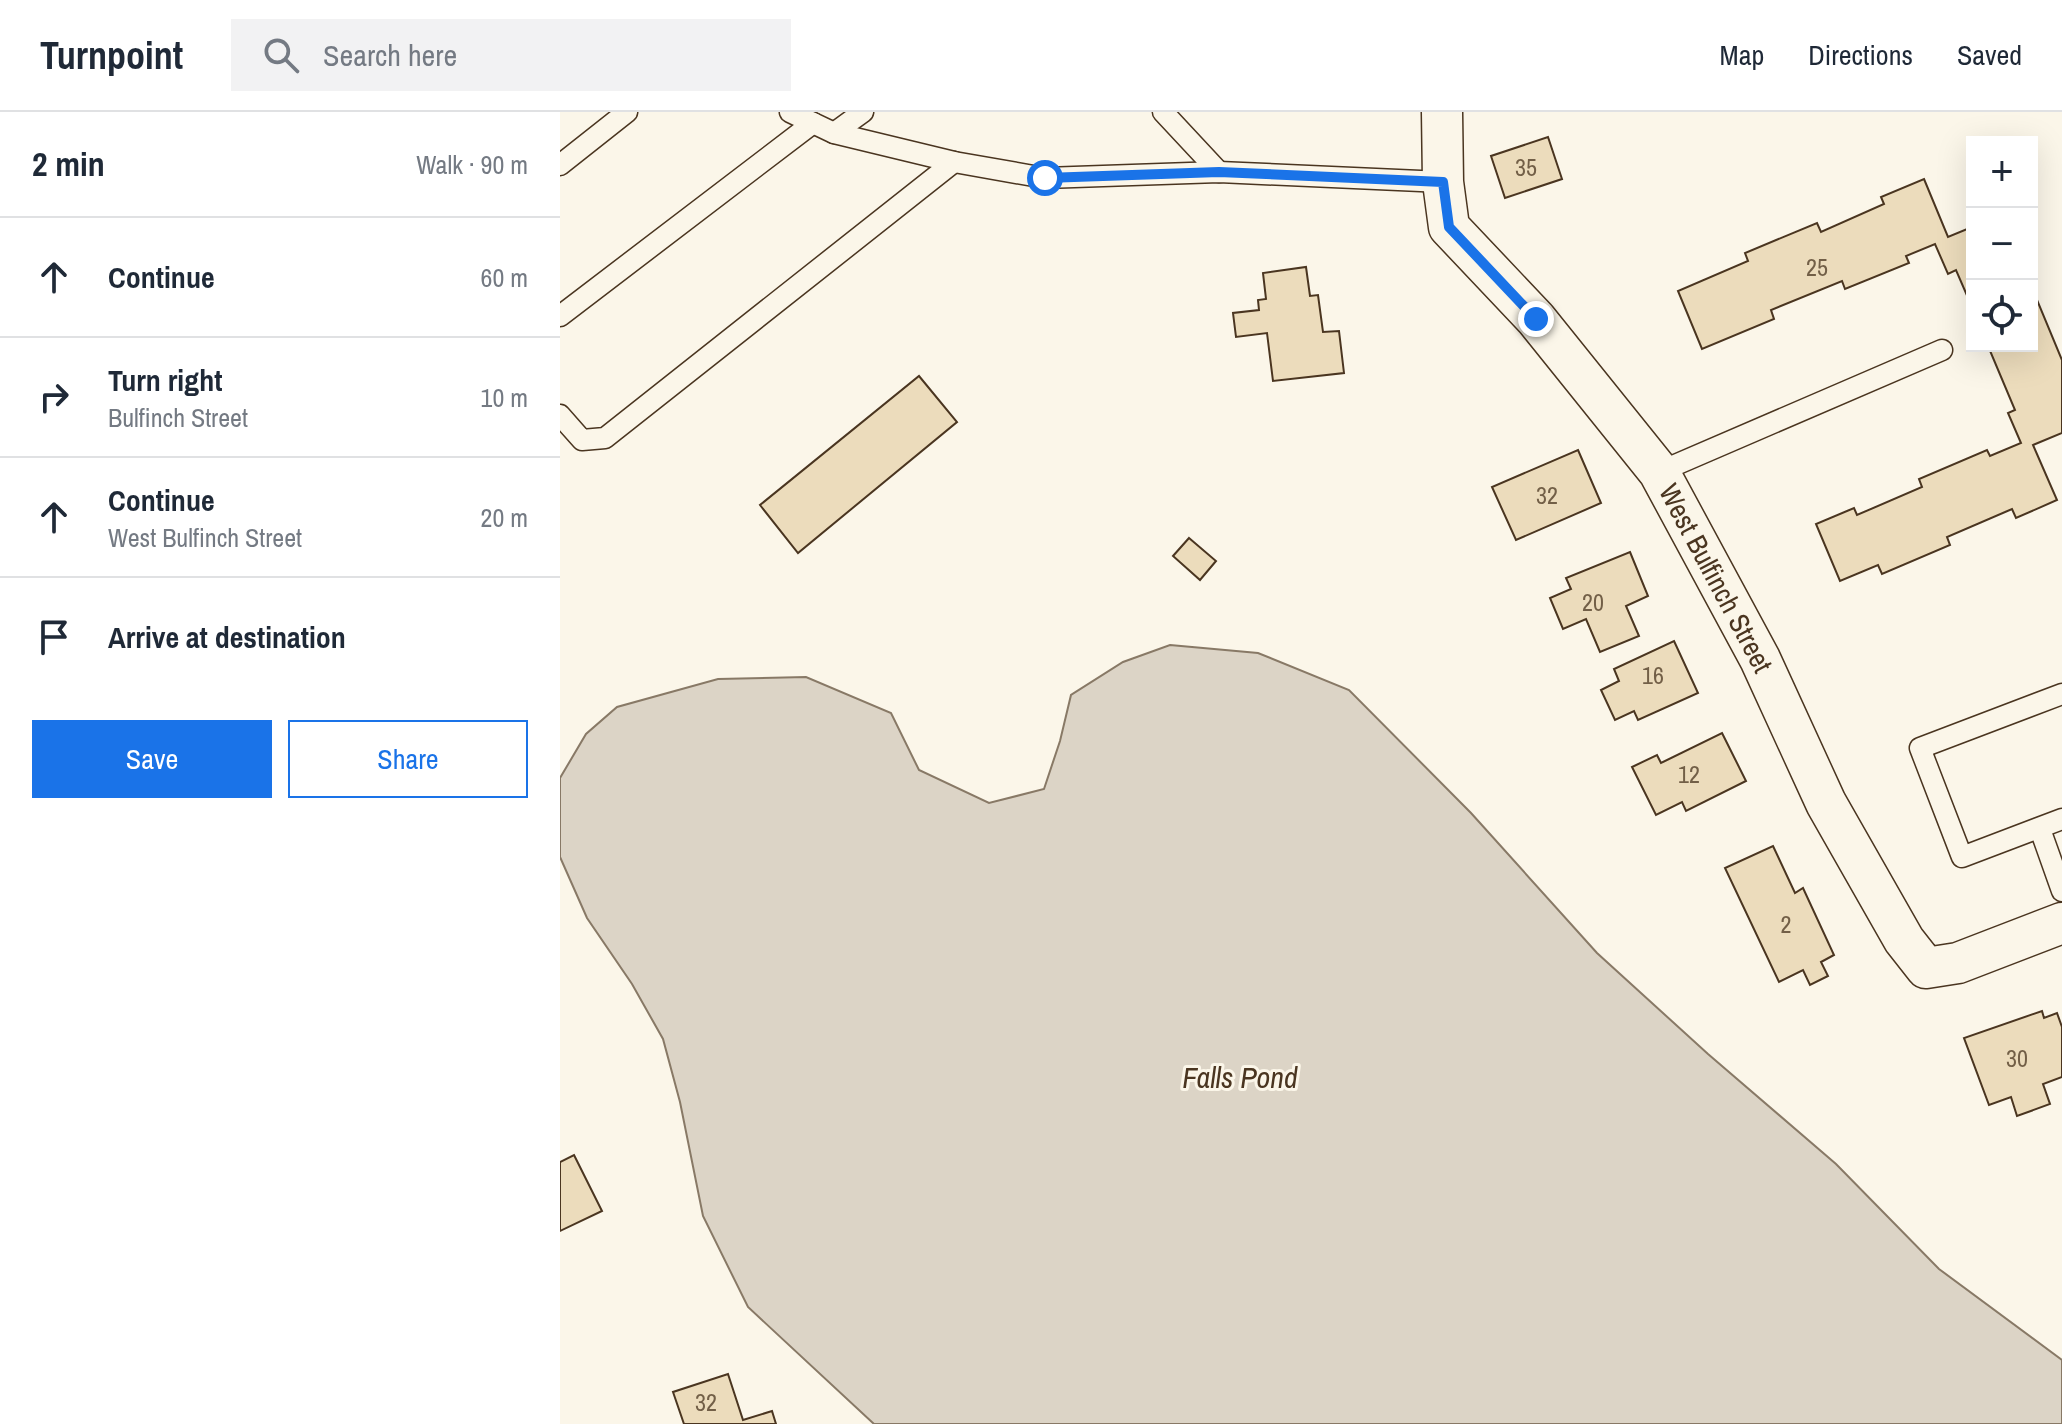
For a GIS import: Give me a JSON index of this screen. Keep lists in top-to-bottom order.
{
  "streets": {
    "street": ["West Bulfinch Street"]
  },
  "water": ["Falls Pond"],
  "house_numbers": [
    "35",
    "25",
    "32",
    "20",
    "16",
    "12",
    "2",
    "30",
    "32"
  ],
  "page": {
    "header": "Turnpoint",
    "search": "Search here",
    "nav": ["Map", "Directions", "Saved"],
    "heading": ["2 min", "Walk · 90 m"],
    "map_buttons": ["+", "−"],
    "list": [
      ["Continue", "60 m"],
      ["Turn right", "Bulfinch Street", "10 m"],
      ["Continue", "West Bulfinch Street", "20 m"],
      "Arrive at destination"
    ],
    "buttons": ["Save", "Share"]
  }
}
